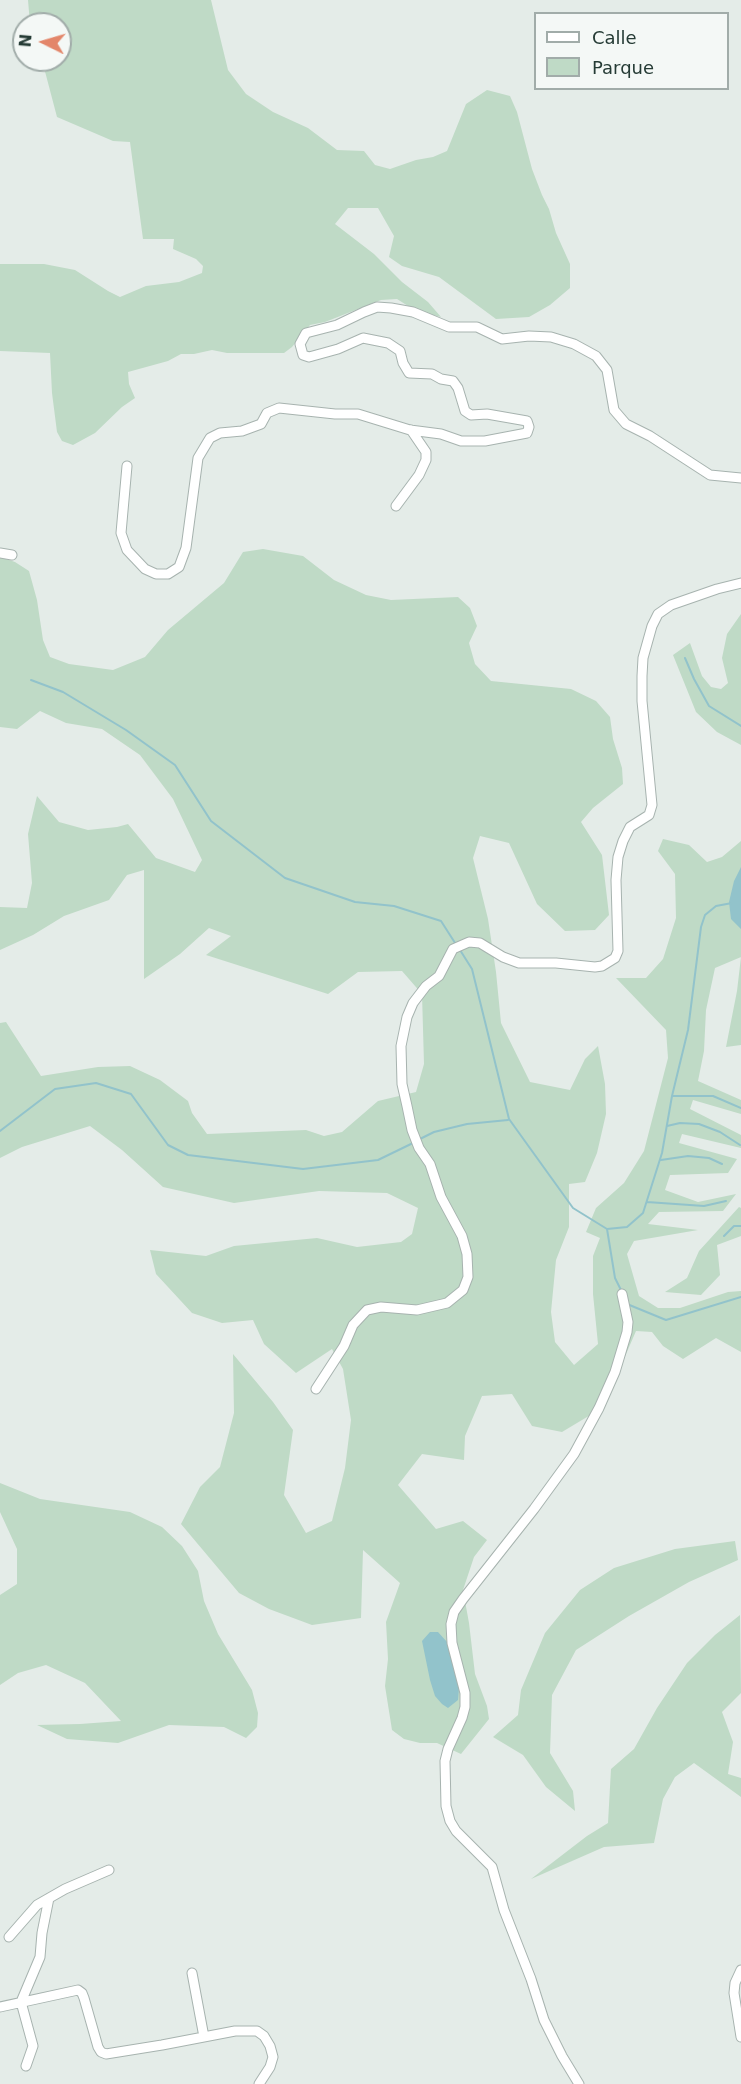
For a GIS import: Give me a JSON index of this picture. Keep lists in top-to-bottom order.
{
  "legend": ["Calle", "Parque"],
  "north": "left"
}
